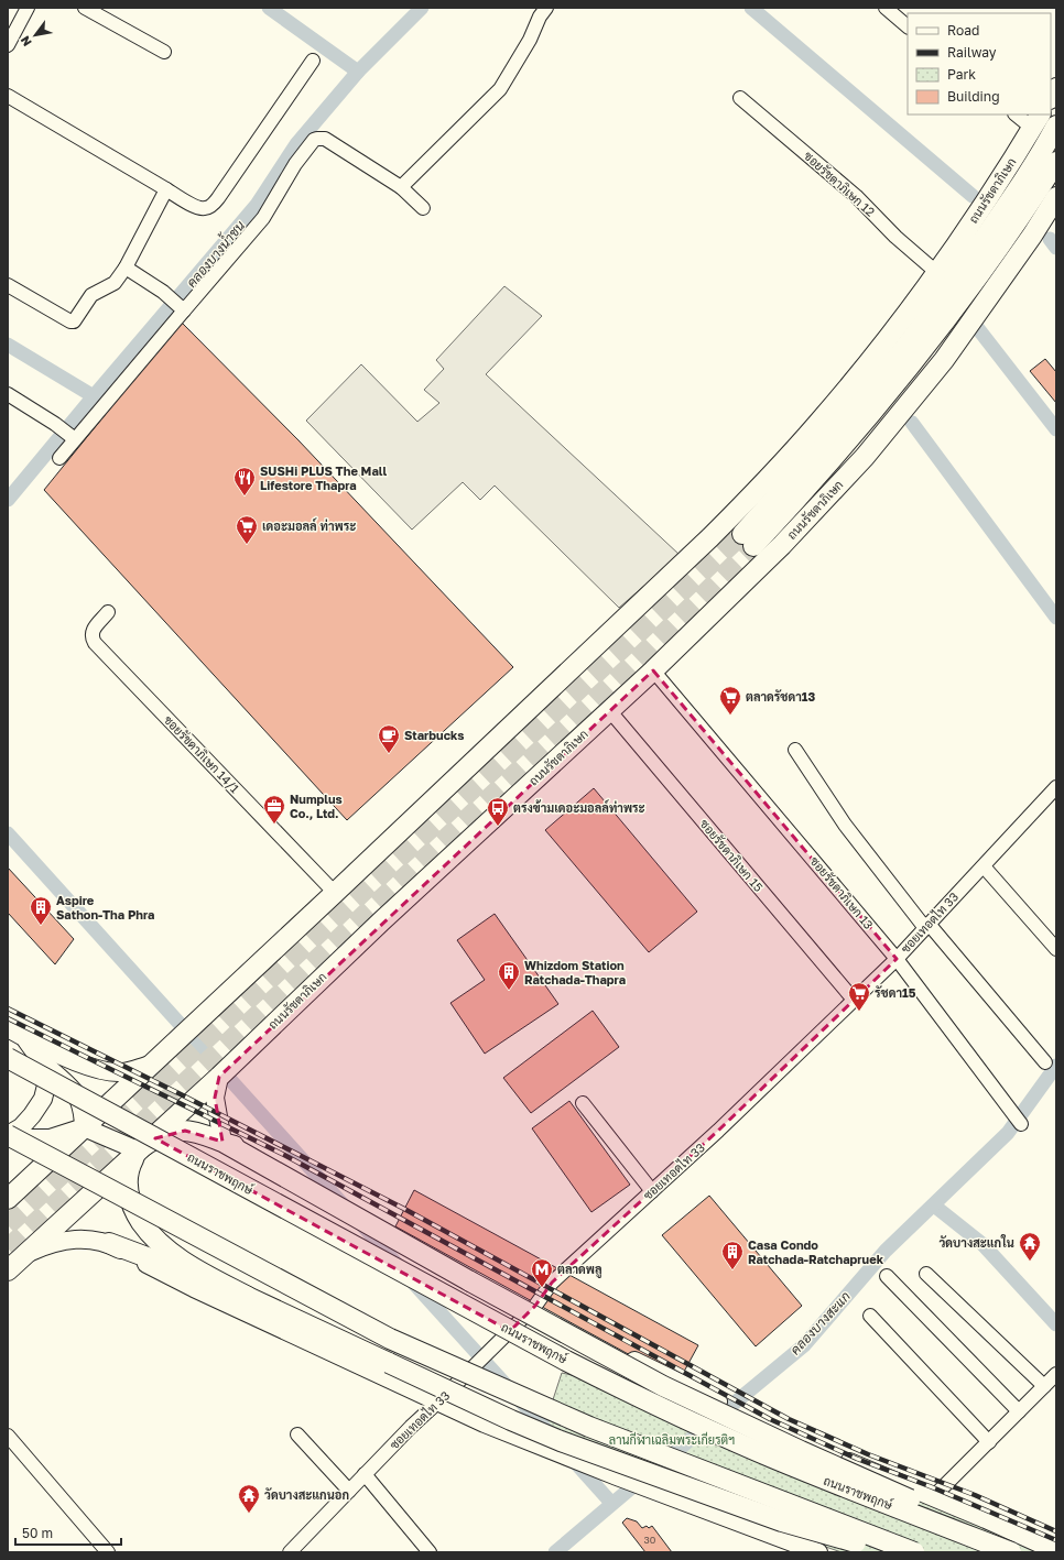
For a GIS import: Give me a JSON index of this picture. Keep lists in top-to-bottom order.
{
  "streets": {
    "main road": ["ถนนรัชดาภิเษก", "ถนนราชพฤกษ์"],
    "street": [
      "ซอยรัชดาภิเษก 12",
      "ซอยรัชดาภิเษก 14/1",
      "ซอยรัชดาภิเษก 15",
      "ซอยรัชดาภิเษก 13",
      "ซอยเทอดไท 33"
    ]
  },
  "crossings": [
    ["ซอยรัชดาภิเษก 12", "ถนนรัชดาภิเษก"],
    ["ถนนรัชดาภิเษก", "ซอยรัชดาภิเษก 14/1"],
    ["ถนนรัชดาภิเษก", "ซอยรัชดาภิเษก 15"],
    ["ถนนรัชดาภิเษก", "ซอยรัชดาภิเษก 13"],
    ["ซอยรัชดาภิเษก 15", "ซอยเทอดไท 33"],
    ["ซอยรัชดาภิเษก 13", "ซอยเทอดไท 33"],
    ["ซอยเทอดไท 33", "ถนนราชพฤกษ์"]
  ],
  "water": ["คลองบางน้ำชน", "คลองบางสะแก"],
  "parks": ["ลานกีฬาเฉลิมพระเกียรติฯ"],
  "places": {
    "restaurant": ["SUSHi PLUS The Mall Lifestore Thapra"],
    "supermarket": ["เดอะมอลล์ ท่าพระ", "ตลาดรัชดา13", "รัชดา15"],
    "cafe": ["Starbucks"],
    "office": ["Numplus Co., Ltd."],
    "bus stop": ["ตรงข้ามเดอะมอลล์ท่าพระ"],
    "building": ["Aspire Sathon-Tha Phra", "Whizdom Station Ratchada-Thapra", "Casa Condo Ratchada-Ratchapruek"],
    "temple": ["วัดบางสะแกใน", "วัดบางสะแกนอก"],
    "metro station": ["ตลาดพลู"]
  },
  "house_numbers": ["30"],
  "legend": [
    "Road",
    "Railway",
    "Park",
    "Building"
  ],
  "scale_bar": "50 m",
  "north": "bottom left"
}
